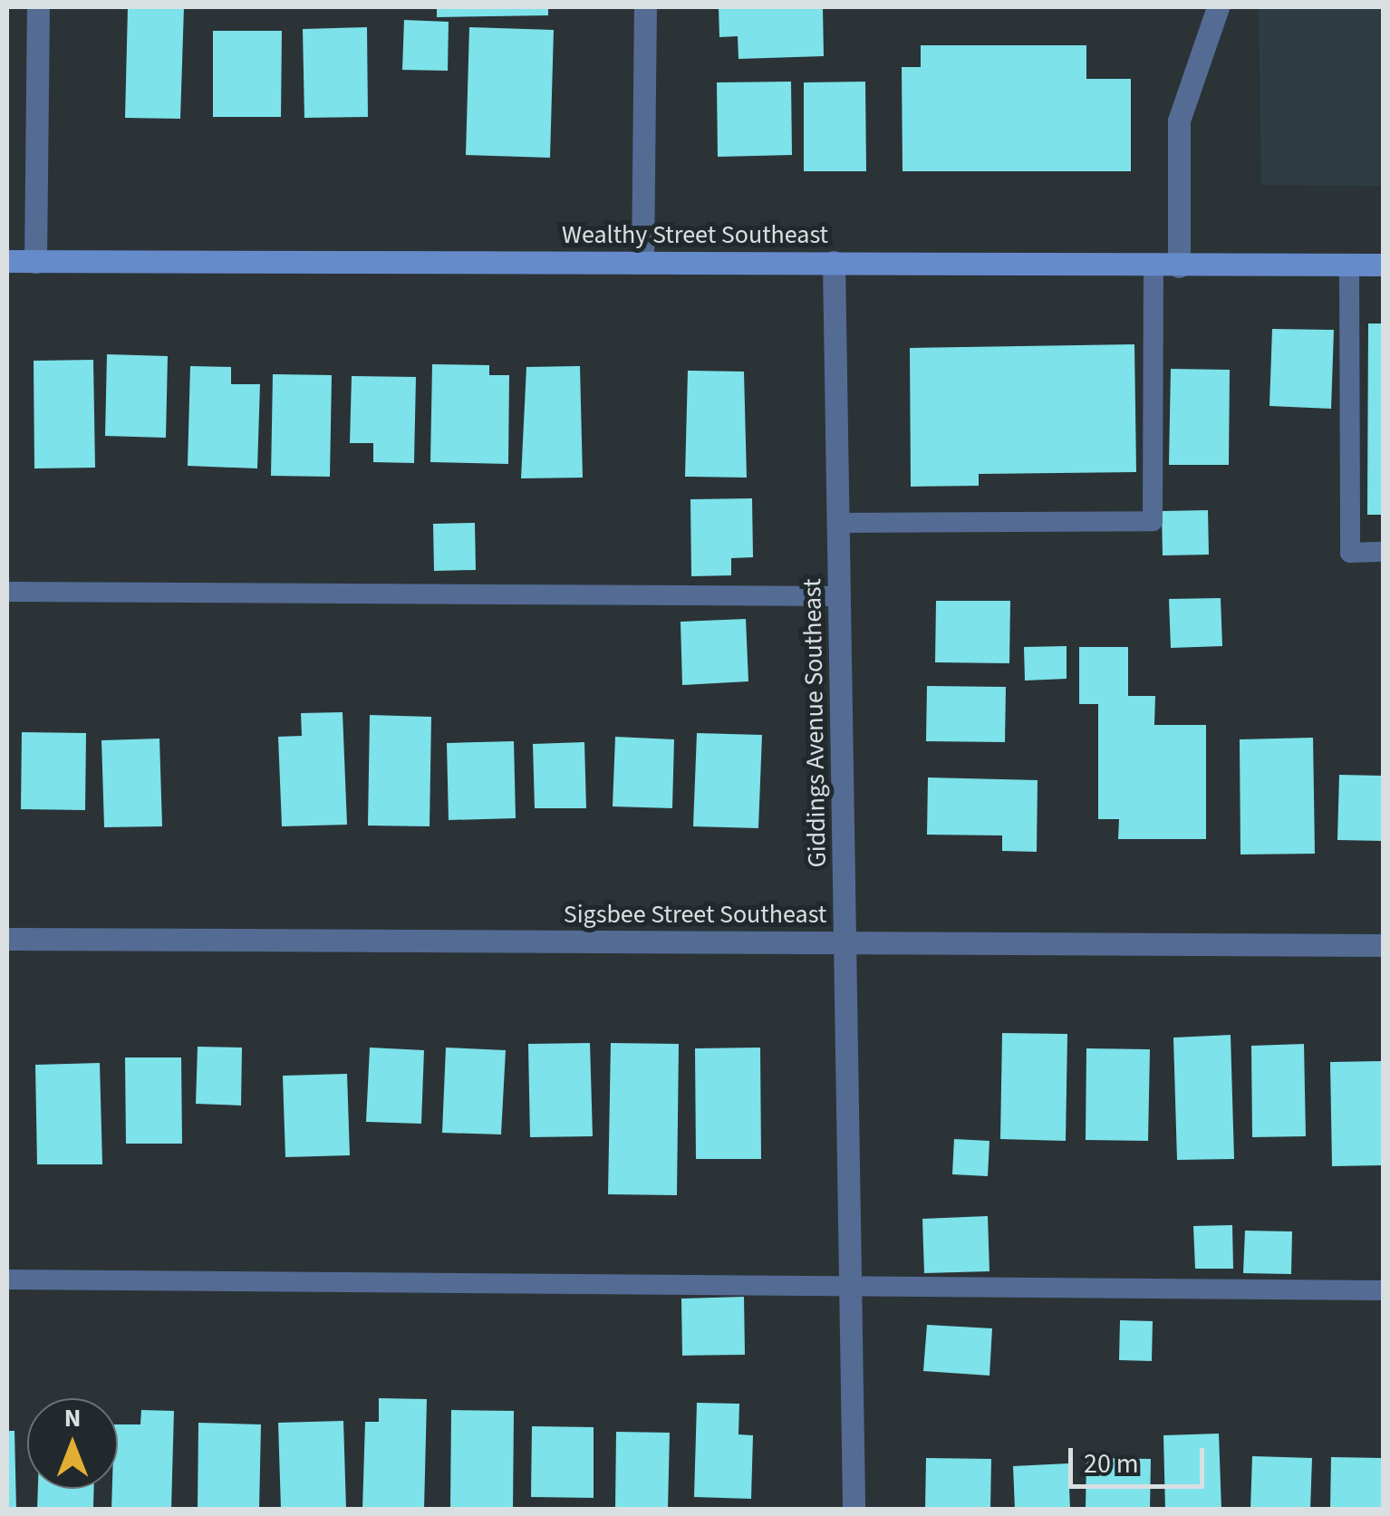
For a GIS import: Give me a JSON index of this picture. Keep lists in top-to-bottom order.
{
  "streets": {
    "main road": ["Wealthy Street Southeast"],
    "street": ["Giddings Avenue Southeast", "Sigsbee Street Southeast"]
  },
  "crossings": [
    ["Wealthy Street Southeast", "Giddings Avenue Southeast"],
    ["Giddings Avenue Southeast", "Sigsbee Street Southeast"]
  ],
  "scale_bar": "20 m",
  "north": "top"
}
